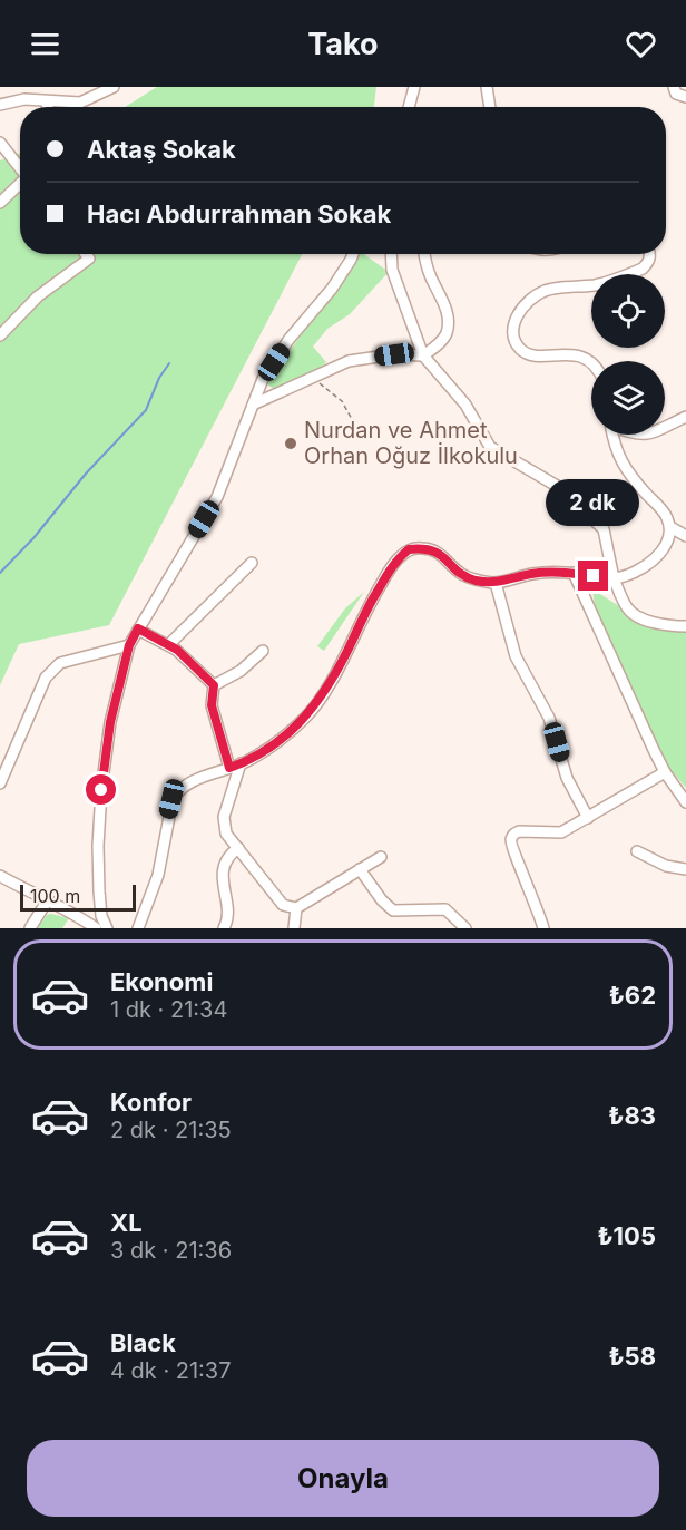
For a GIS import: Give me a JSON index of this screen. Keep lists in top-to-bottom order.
{
  "places": ["Nurdan ve Ahmet Orhan Oğuz İlkokulu"],
  "scale_bar": "100 m",
  "page": {
    "header": "Tako",
    "banner": ["Aktaş Sokak", "Hacı Abdurrahman Sokak"],
    "bubble": "2 dk",
    "scale": "100 m",
    "list": [
      {
        "name": "Ekonomi",
        "note": "1 dk · 21:34",
        "value": "₺62"
      },
      {
        "name": "Konfor",
        "note": "2 dk · 21:35",
        "value": "₺83"
      },
      {
        "name": "XL",
        "note": "3 dk · 21:36",
        "value": "₺105"
      },
      {
        "name": "Black",
        "note": "4 dk · 21:37",
        "value": "₺58"
      }
    ],
    "buttons": "Onayla"
  }
}
